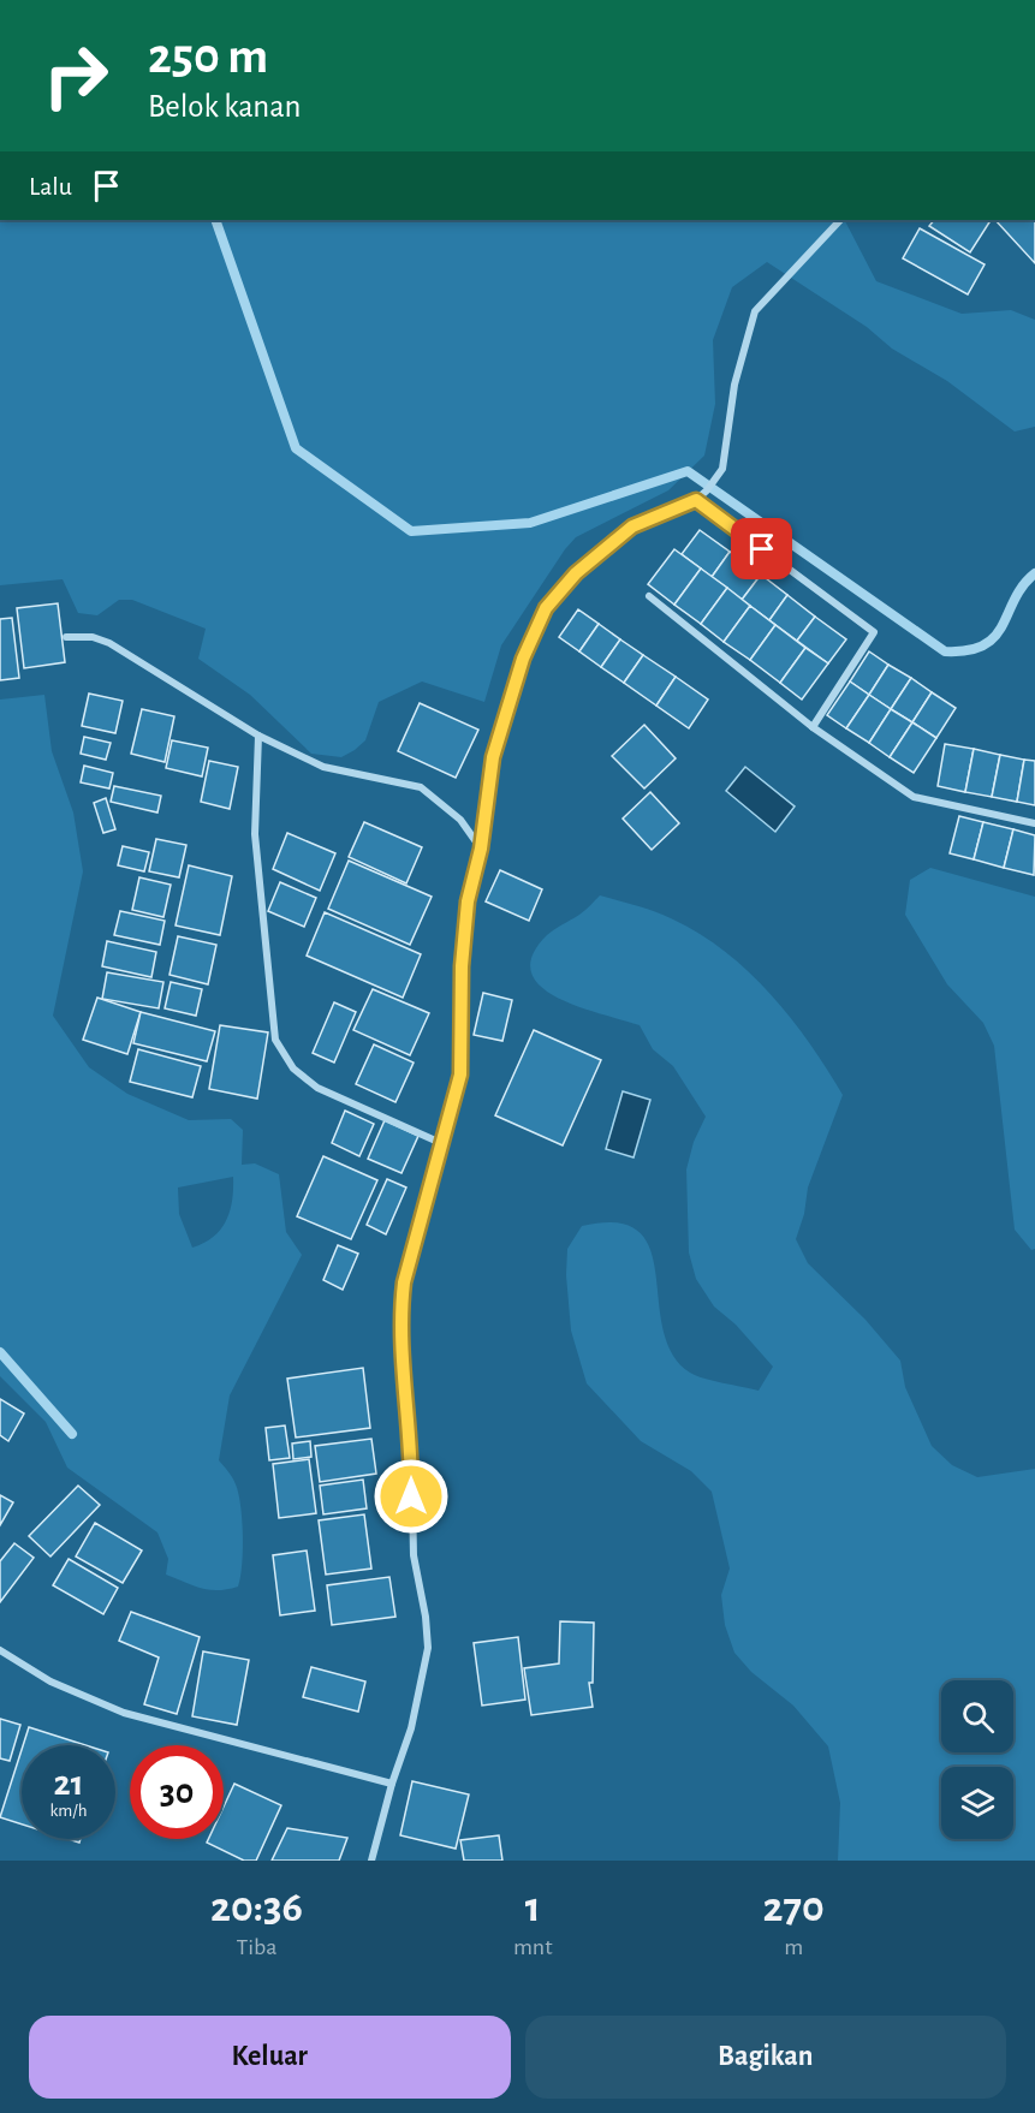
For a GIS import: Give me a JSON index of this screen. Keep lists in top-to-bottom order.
{
  "page": {
    "turn": ["250 m", "Belok kanan"],
    "then": "Lalu",
    "speed": "21 km/h",
    "limit": "30",
    "eta": [
      "20:36",
      "Tiba",
      "1",
      "mnt",
      "270",
      "m"
    ],
    "buttons": ["Keluar", "Bagikan"]
  }
}
